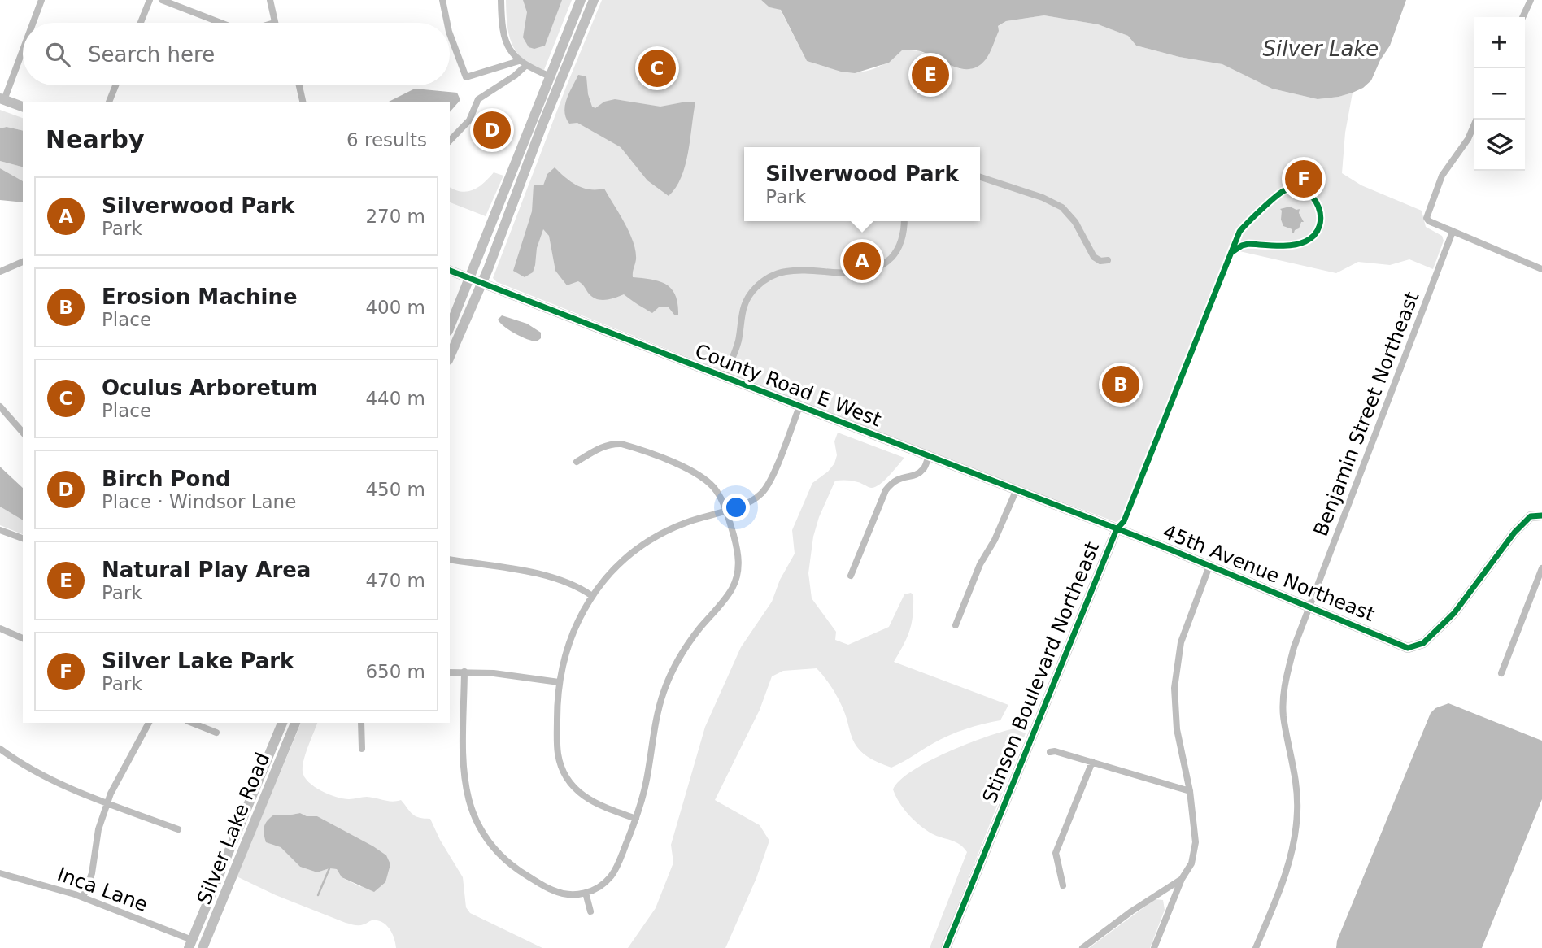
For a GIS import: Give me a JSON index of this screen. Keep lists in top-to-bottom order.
{
  "streets": {
    "street": [
      "County Road E West",
      "Benjamin Street Northeast",
      "45th Avenue Northeast",
      "Stinson Boulevard Northeast",
      "Silver Lake Road",
      "Inca Lane"
    ]
  },
  "crossings": [
    ["County Road E West", "45th Avenue Northeast"],
    ["County Road E West", "Stinson Boulevard Northeast"],
    ["Benjamin Street Northeast", "45th Avenue Northeast"],
    ["45th Avenue Northeast", "Stinson Boulevard Northeast"]
  ],
  "water": ["Silver Lake"],
  "page": {
    "map_buttons": ["+", "−"],
    "search": "Search here",
    "pins": [
      "C",
      "E",
      "D",
      "F",
      "A",
      "B"
    ],
    "heading": ["Nearby", "6 results"],
    "popup": ["Silverwood Park", "Park"],
    "list": [
      {
        "mark": "A",
        "name": "Silverwood Park",
        "note": "Park",
        "value": "270 m"
      },
      {
        "mark": "B",
        "name": "Erosion Machine",
        "note": "Place",
        "value": "400 m"
      },
      {
        "mark": "C",
        "name": "Oculus Arboretum",
        "note": "Place",
        "value": "440 m"
      },
      {
        "mark": "D",
        "name": "Birch Pond",
        "note": "Place · Windsor Lane",
        "value": "450 m"
      },
      {
        "mark": "E",
        "name": "Natural Play Area",
        "note": "Park",
        "value": "470 m"
      },
      {
        "mark": "F",
        "name": "Silver Lake Park",
        "note": "Park",
        "value": "650 m"
      }
    ]
  }
}
